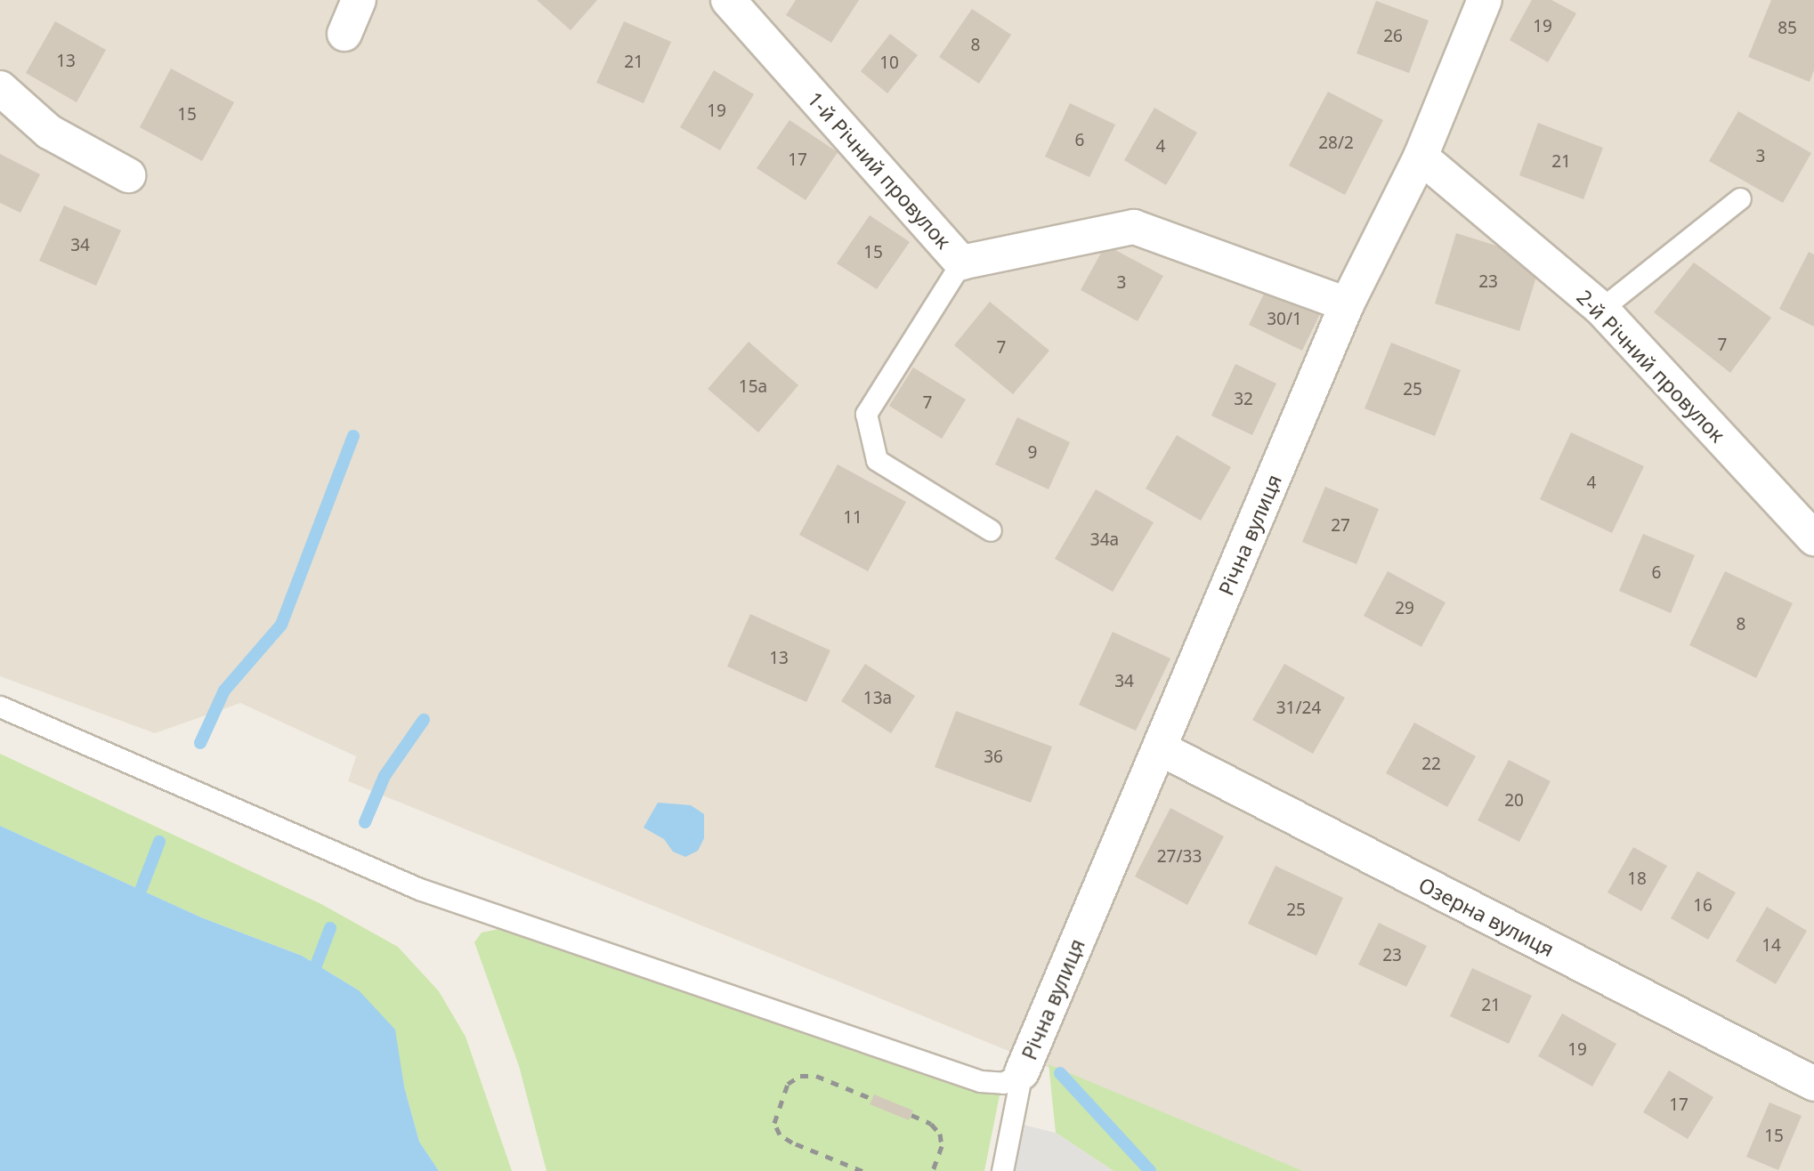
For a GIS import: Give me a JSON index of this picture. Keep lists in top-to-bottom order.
{
  "streets": {
    "street": [
      "1-й Річний провулок",
      "2-й Річний провулок",
      "Річна вулиця",
      "Озерна вулиця"
    ]
  },
  "crossings": [
    ["1-й Річний провулок", "Річна вулиця"],
    ["2-й Річний провулок", "Річна вулиця"],
    ["Річна вулиця", "Озерна вулиця"]
  ],
  "house_numbers": [
    "19",
    "85",
    "26",
    "8",
    "13",
    "21",
    "10",
    "19",
    "15",
    "6",
    "28/2",
    "4",
    "3",
    "17",
    "21",
    "34",
    "15",
    "23",
    "3",
    "30/1",
    "7",
    "7",
    "15а",
    "25",
    "32",
    "7",
    "9",
    "4",
    "11",
    "27",
    "34а",
    "6",
    "29",
    "8",
    "13",
    "34",
    "13а",
    "31/24",
    "36",
    "22",
    "20",
    "27/33",
    "18",
    "16",
    "25",
    "14",
    "23",
    "21",
    "19",
    "17",
    "15"
  ]
}
